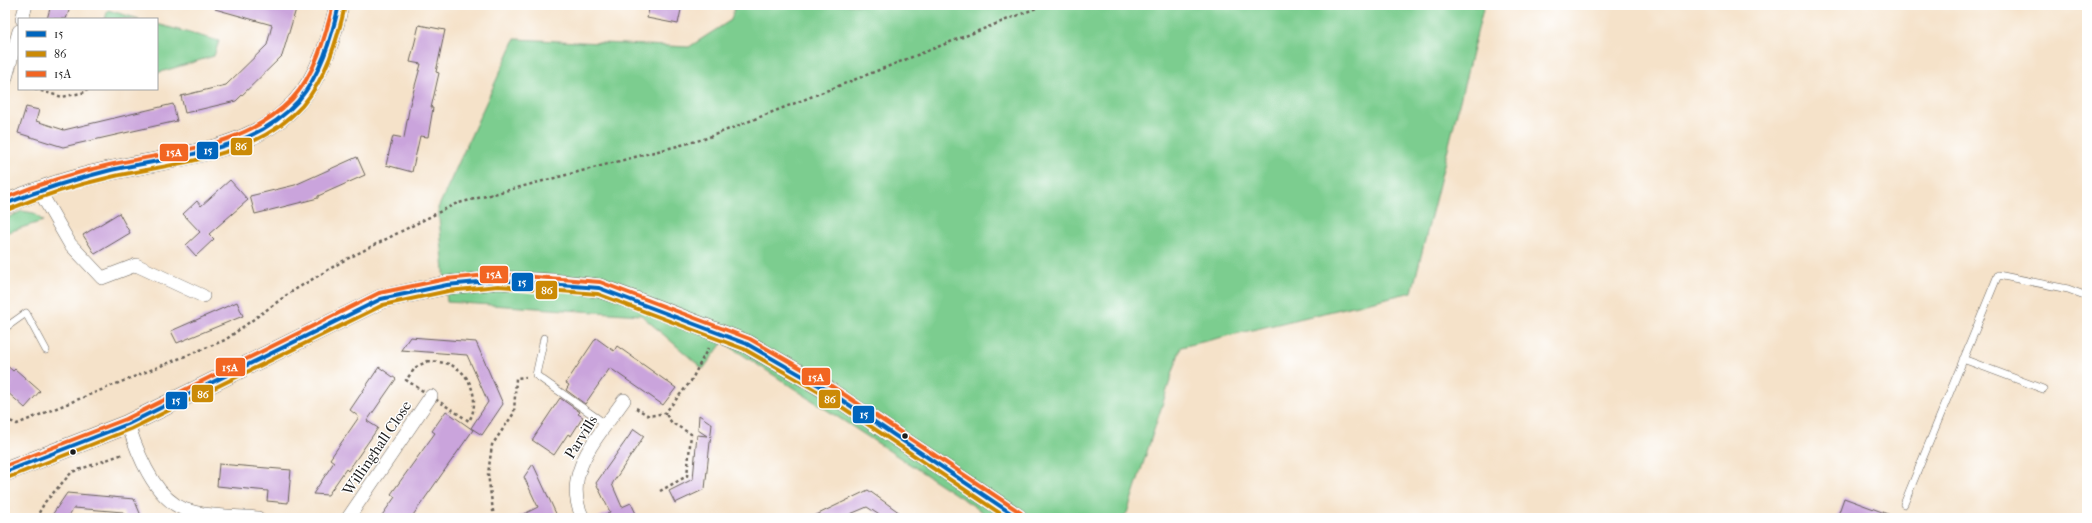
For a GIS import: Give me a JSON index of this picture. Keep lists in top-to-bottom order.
{
  "streets": {
    "street": ["Parvills", "Willinghall Close"]
  },
  "lines": ["transit line 15", "transit line 15A", "transit line 86"],
  "legend": ["15", "86", "15A"]
}
